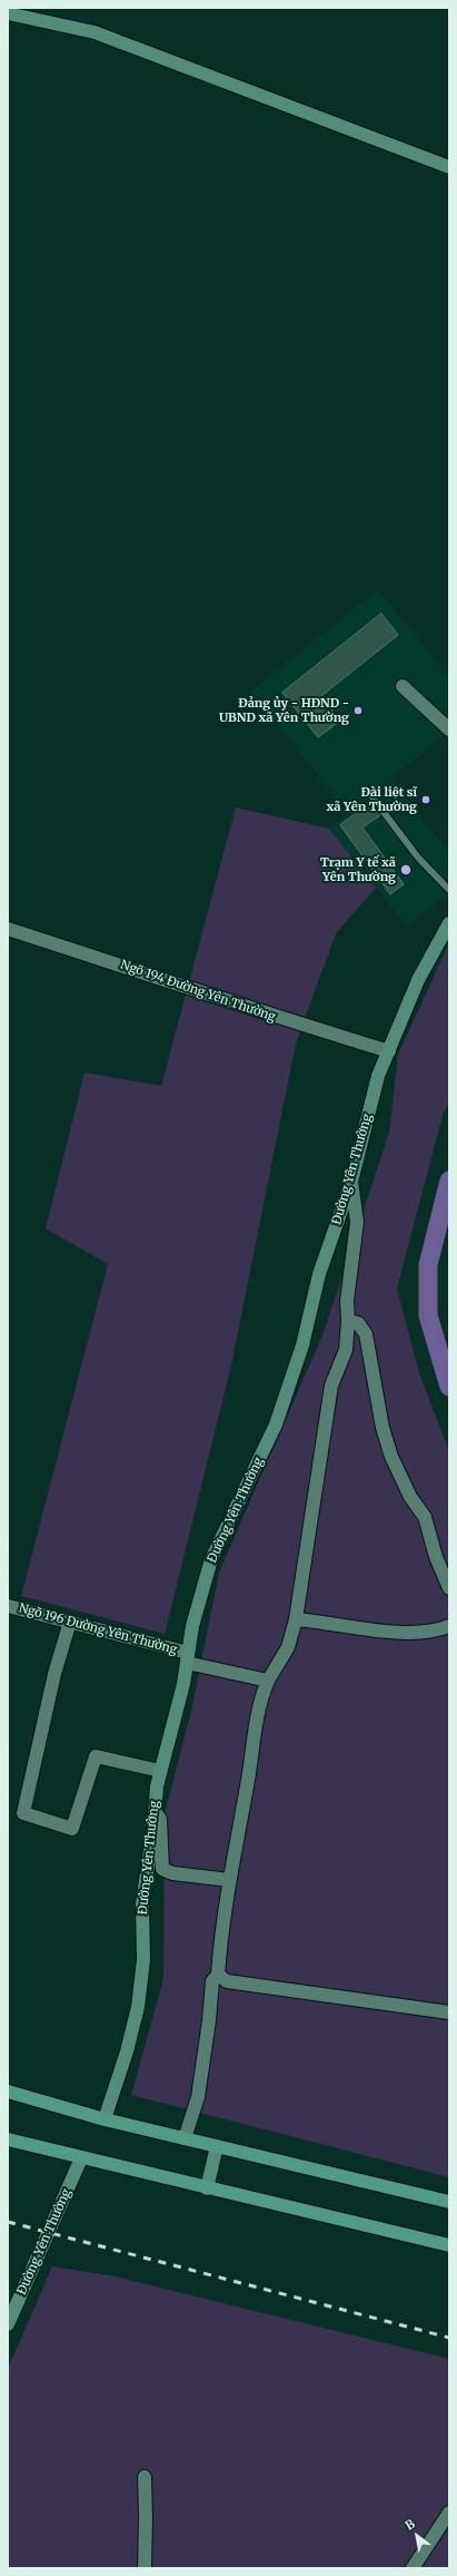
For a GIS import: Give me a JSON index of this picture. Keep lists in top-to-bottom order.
{
  "streets": {
    "main road": ["Đường Yên Thường"],
    "street": ["Ngõ 194 Đường Yên Thường", "Ngõ 196 Đường Yên Thường"]
  },
  "crossings": [
    ["Ngõ 194 Đường Yên Thường", "Đường Yên Thường"],
    ["Đường Yên Thường", "Ngõ 196 Đường Yên Thường"]
  ],
  "places": ["Đảng ủy - HĐND - UBND xã Yên Thường", "Đài liệt sĩ xã Yên Thường", "Trạm Y tế xã Yên Thường"],
  "north": "top left"
}
